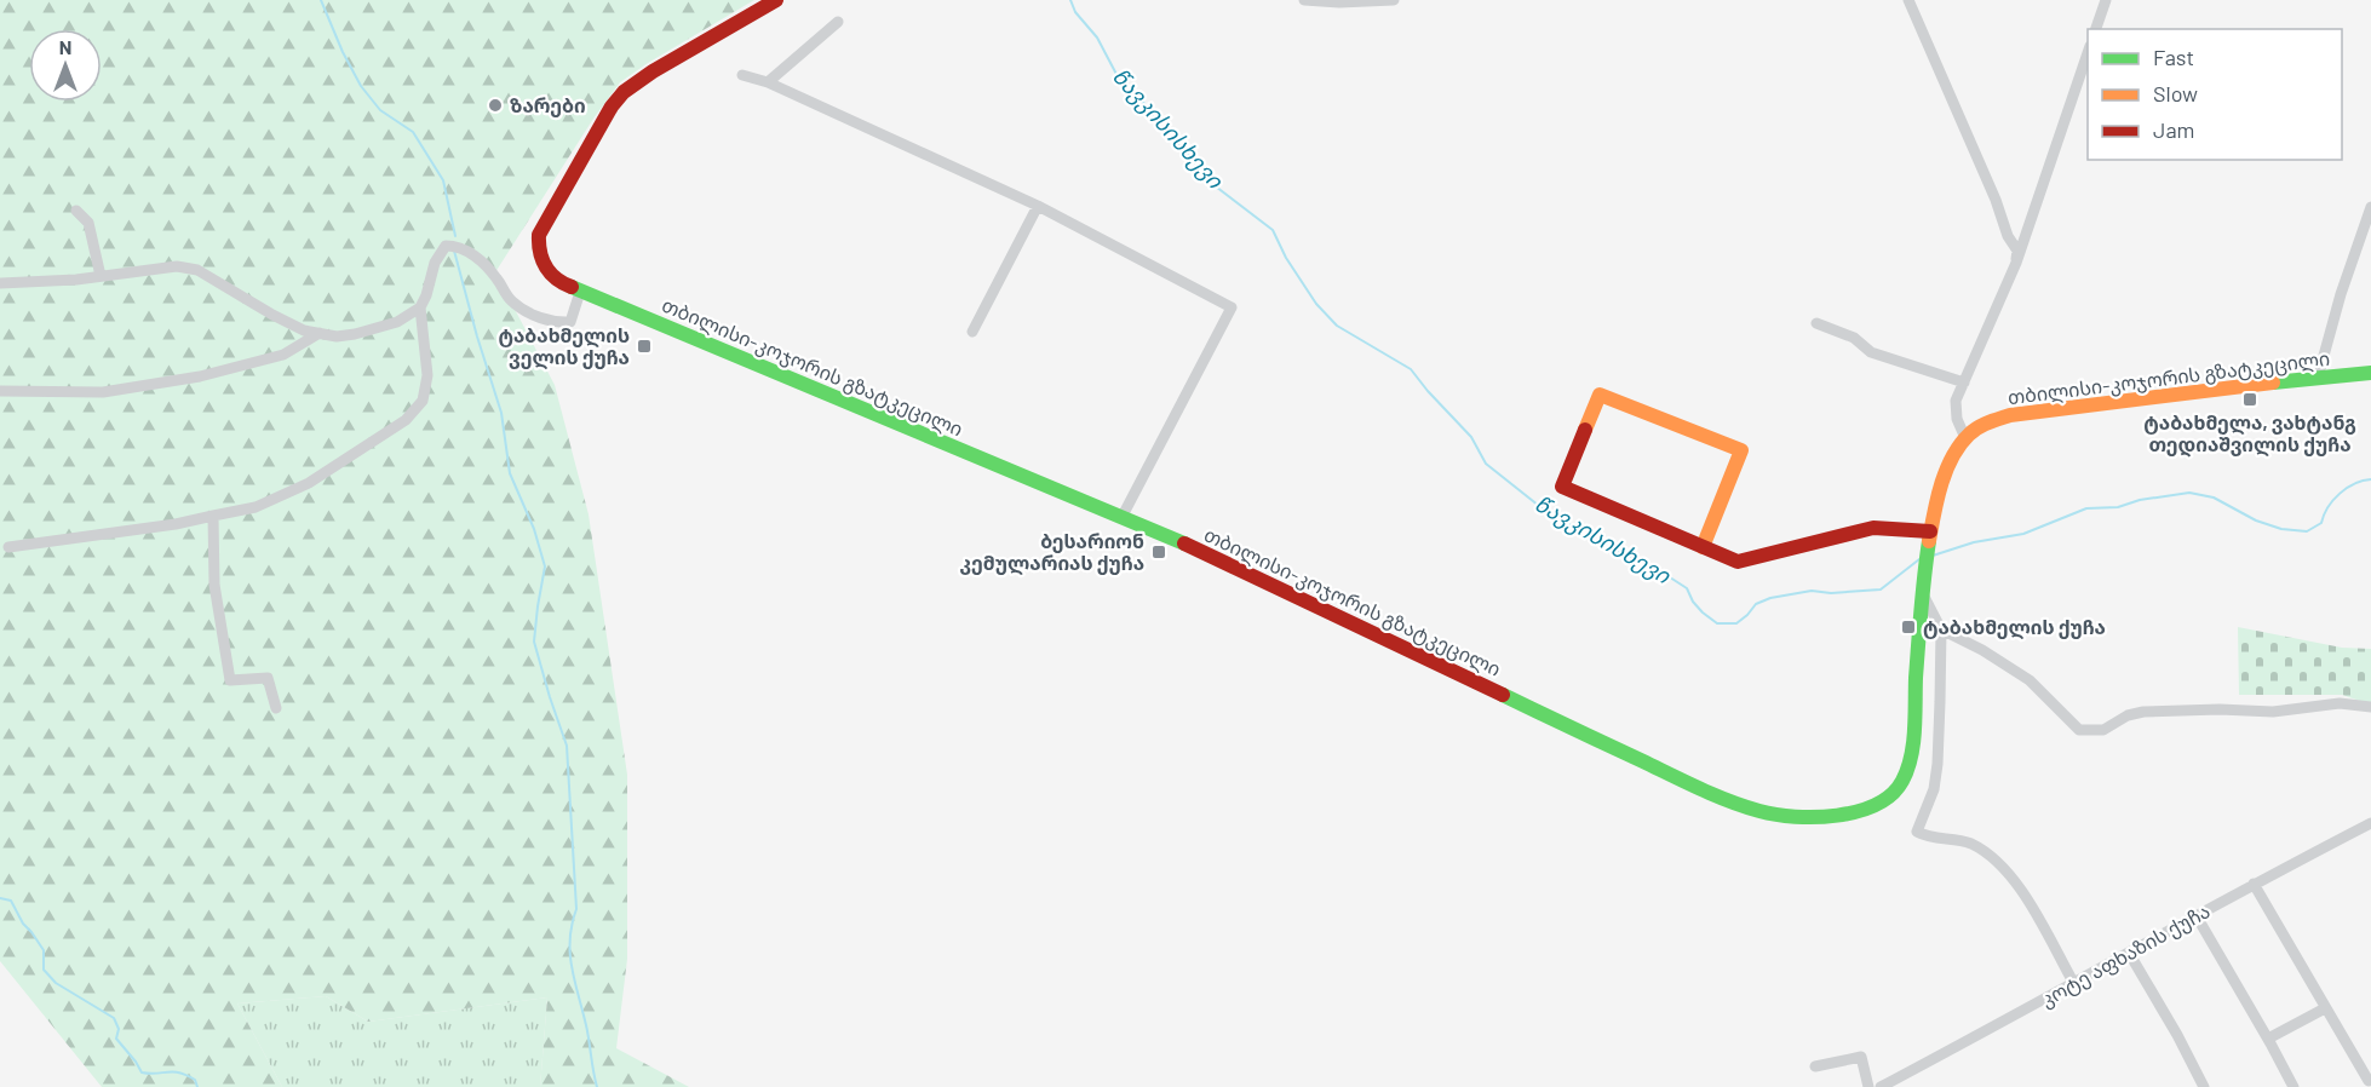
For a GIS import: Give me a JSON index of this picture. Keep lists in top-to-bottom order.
{
  "streets": {
    "main road": ["თბილისი-კოჯორის გზატკეცილი"],
    "street": ["კოტე აფხაზის ქუჩა"]
  },
  "water": ["წავკისისხევი"],
  "places": {
    "other": ["ზარები"],
    "transit": [
      "ტაბახმელის ველის ქუჩა",
      "ტაბახმელა, ვახტანგ თედიაშვილის ქუჩა",
      "ბესარიონ კემულარიას ქუჩა",
      "ტაბახმელის ქუჩა"
    ]
  },
  "legend": ["Fast", "Slow", "Jam"],
  "north": "top"
}
